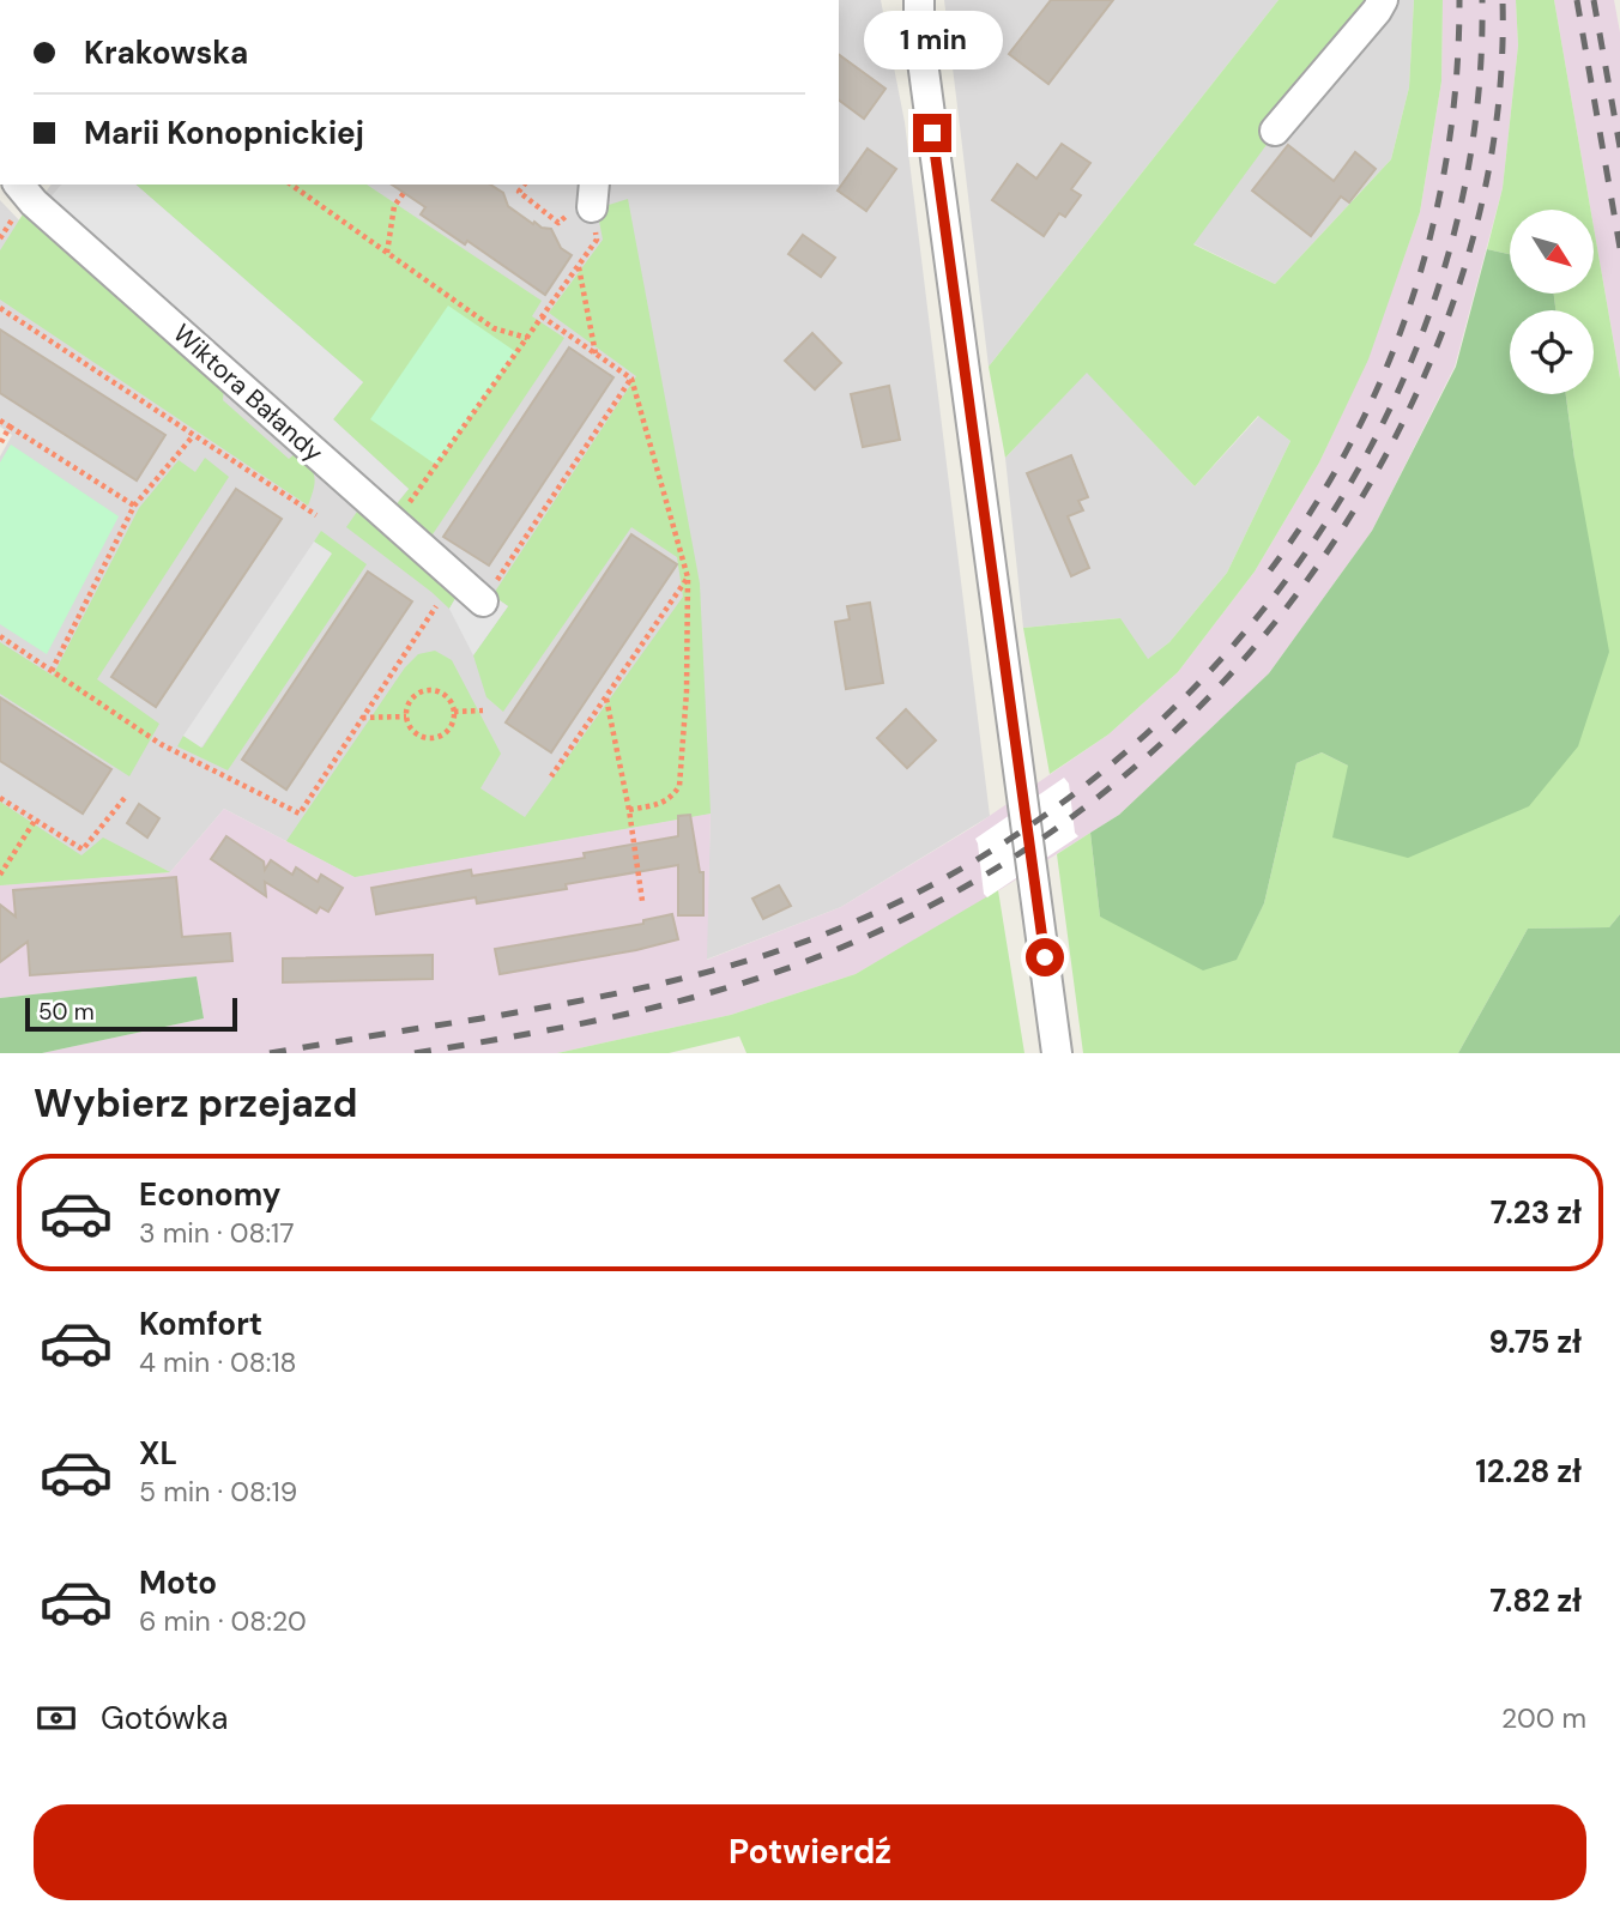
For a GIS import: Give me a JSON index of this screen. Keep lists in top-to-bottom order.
{
  "streets": {
    "street": ["Wiktora Bałandy"]
  },
  "scale_bar": "50 m",
  "north": "bottom right",
  "page": {
    "banner": ["Krakowska", "Marii Konopnickiej"],
    "bubble": "1 min",
    "scale": "50 m",
    "heading": "Wybierz przejazd",
    "list": [
      {
        "name": "Economy",
        "note": "3 min · 08:17",
        "value": "7.23 zł"
      },
      {
        "name": "Komfort",
        "note": "4 min · 08:18",
        "value": "9.75 zł"
      },
      {
        "name": "XL",
        "note": "5 min · 08:19",
        "value": "12.28 zł"
      },
      {
        "name": "Moto",
        "note": "6 min · 08:20",
        "value": "7.82 zł"
      }
    ],
    "pay": ["Gotówka", "200 m"],
    "buttons": "Potwierdź"
  }
}
